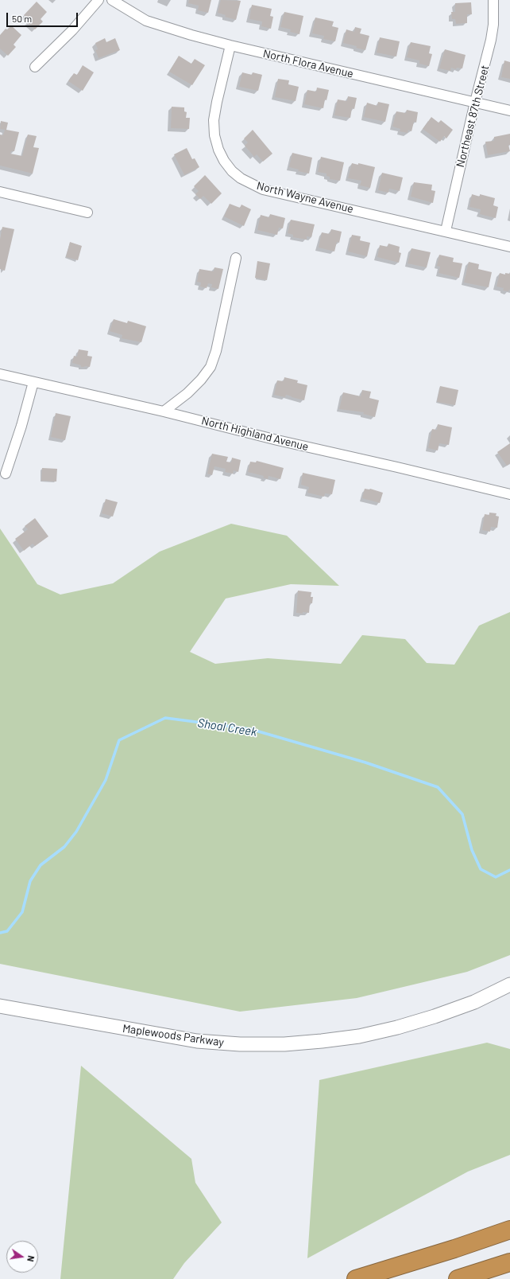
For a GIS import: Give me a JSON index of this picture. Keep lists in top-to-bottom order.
{
  "streets": {
    "main road": ["Maplewoods Parkway"],
    "street": [
      "North Flora Avenue",
      "Northeast 87th Street",
      "North Wayne Avenue",
      "North Highland Avenue"
    ]
  },
  "crossings": [
    ["North Flora Avenue", "Northeast 87th Street"],
    ["North Flora Avenue", "North Wayne Avenue"],
    ["Northeast 87th Street", "North Wayne Avenue"]
  ],
  "water": ["Shoal Creek"],
  "scale_bar": "50 m",
  "north": "right"
}
